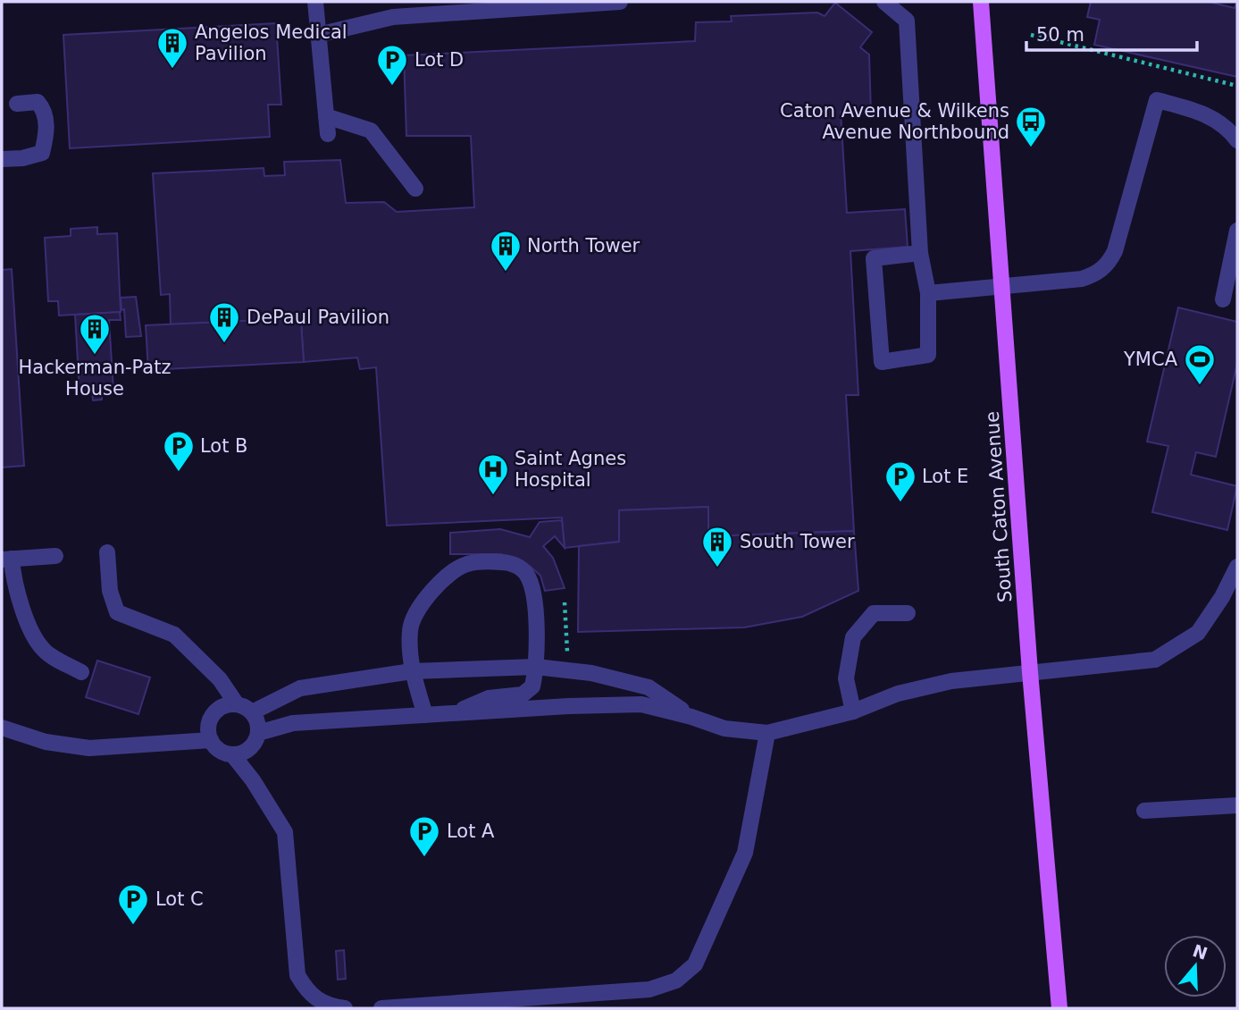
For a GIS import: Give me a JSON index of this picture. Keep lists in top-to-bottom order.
{
  "streets": {
    "main road": ["South Caton Avenue"]
  },
  "places": {
    "building": [
      "Angelos Medical Pavilion",
      "North Tower",
      "DePaul Pavilion",
      "Hackerman-Patz House",
      "South Tower"
    ],
    "parking": [
      "Lot D",
      "Lot B",
      "Lot E",
      "Lot A",
      "Lot C"
    ],
    "bus stop": ["Caton Avenue & Wilkens Avenue Northbound"],
    "sports": ["YMCA"],
    "hospital": ["Saint Agnes Hospital"]
  },
  "scale_bar": "50 m",
  "north": "top"
}
